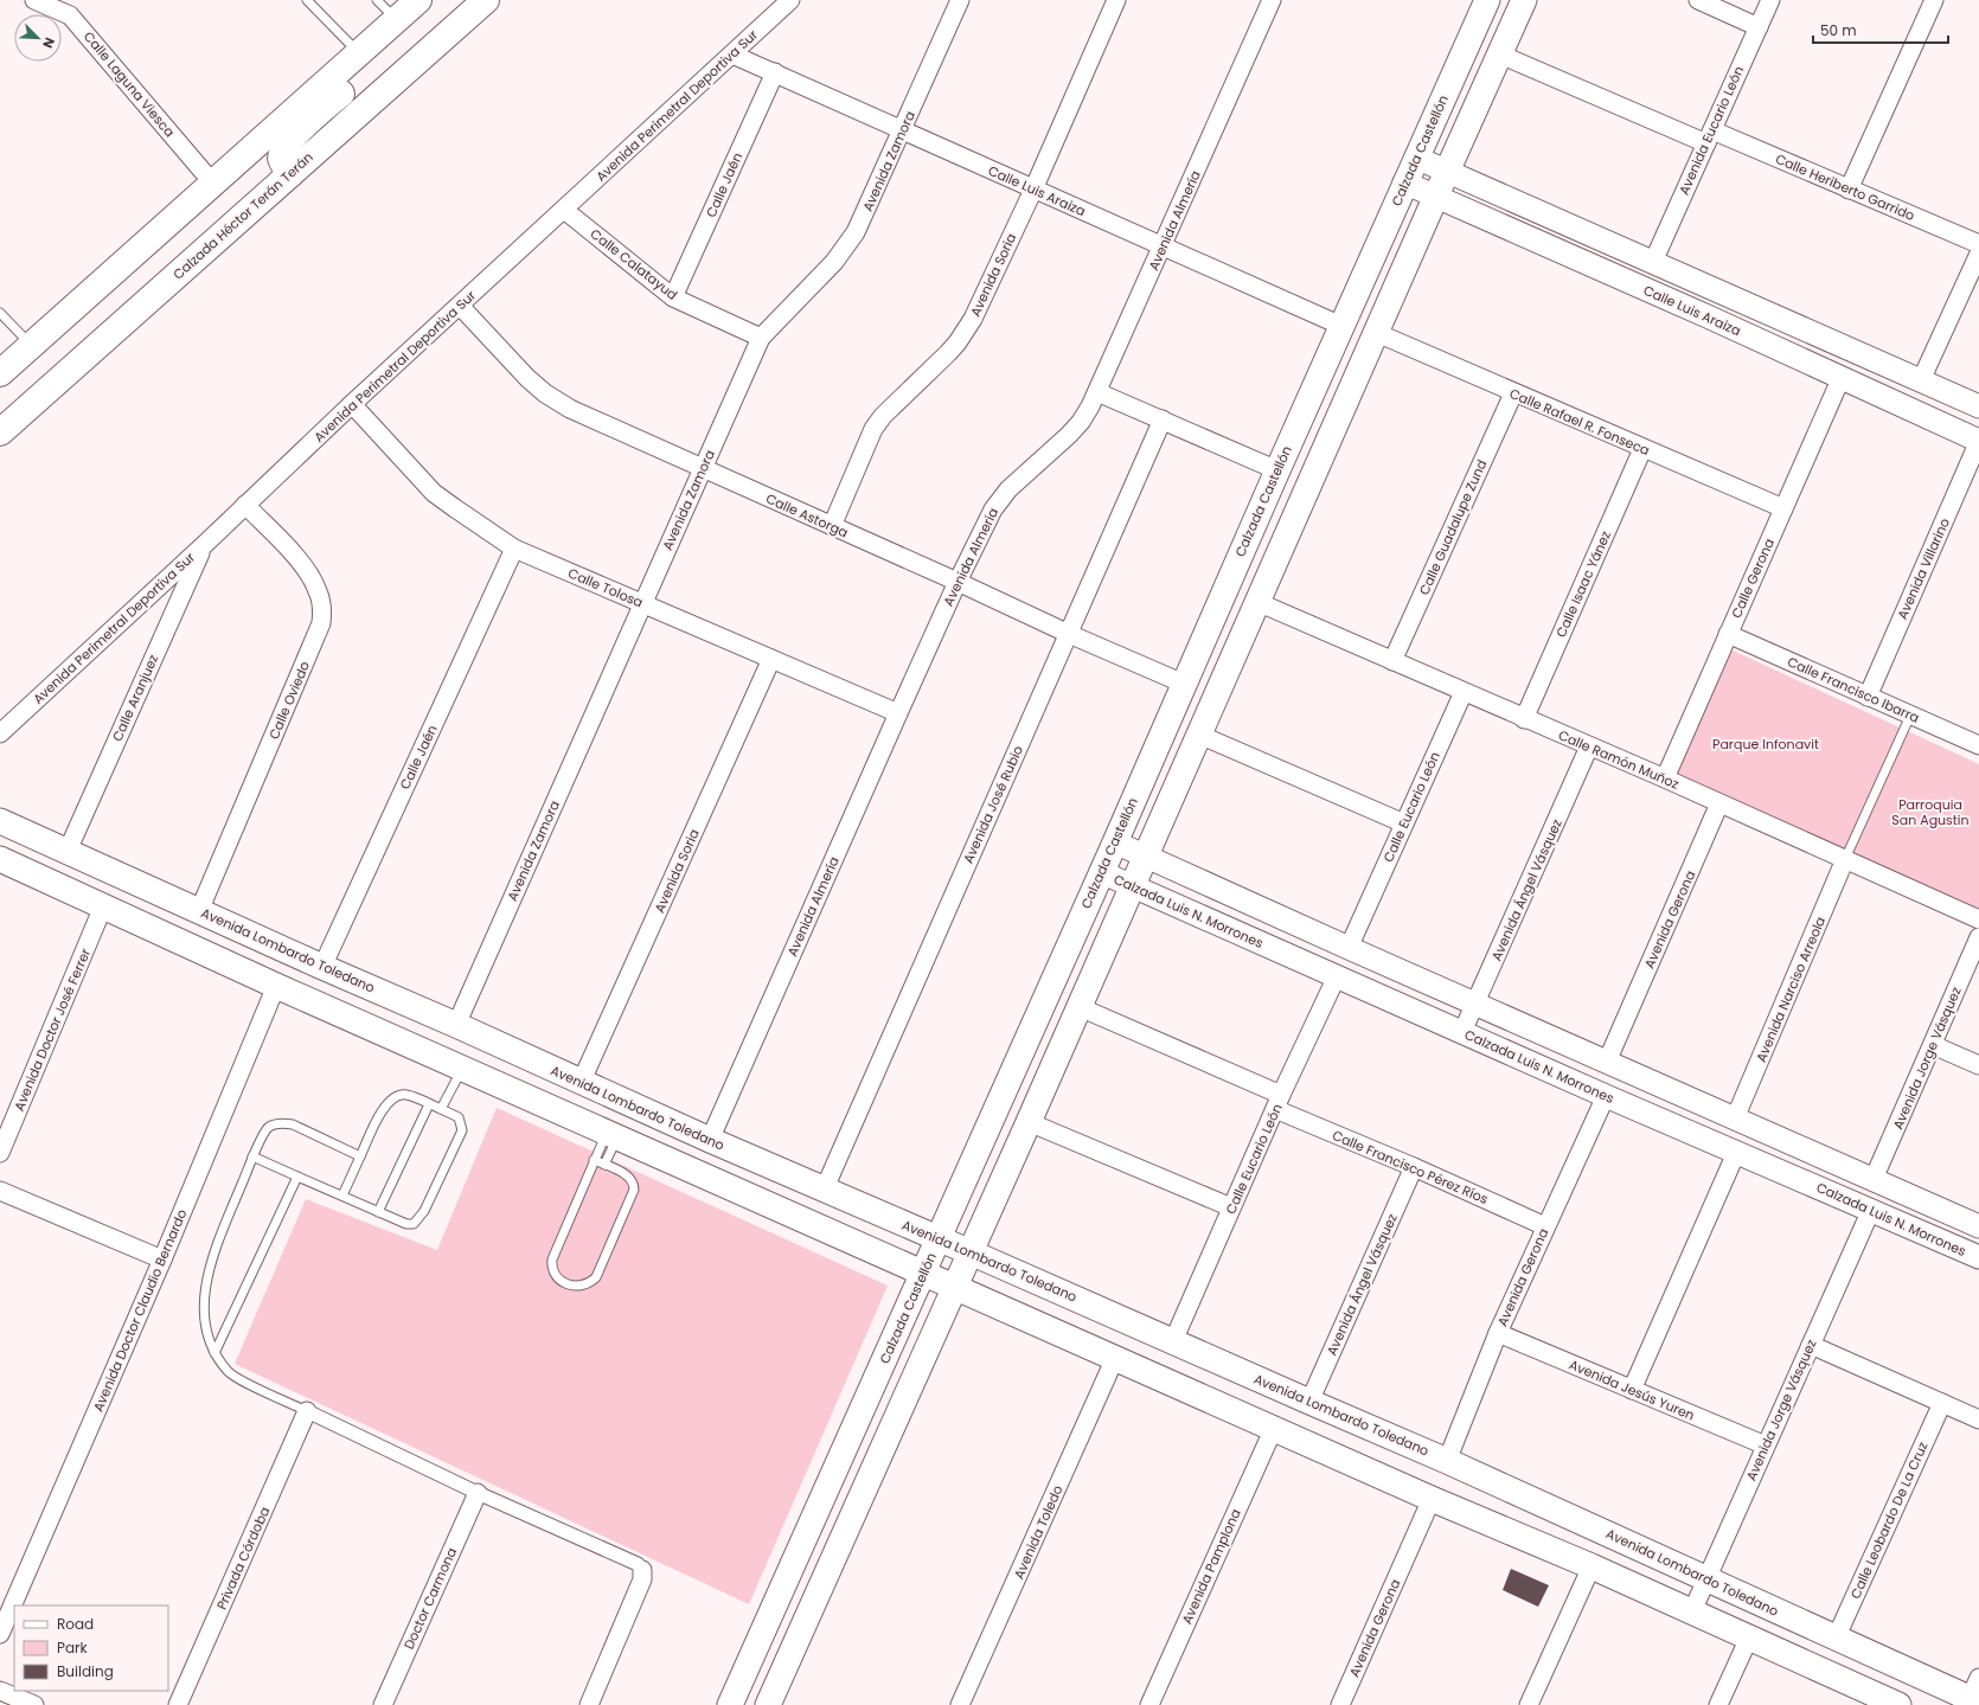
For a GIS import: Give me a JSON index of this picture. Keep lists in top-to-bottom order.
{
  "streets": {
    "main road": ["Calzada Castellón", "Calzada Héctor Terán Terán", "Avenida Lombardo Toledano"],
    "street": [
      "Calle Laguna Viesca",
      "Avenida Perimetral Deportiva Sur",
      "Avenida Eucario León",
      "Avenida Zamora",
      "Calle Jaén",
      "Calle Heriberto Garrido",
      "Calle Luis Araiza",
      "Avenida Almería",
      "Calle Calatayud",
      "Avenida Soria",
      "Calle Rafael R. Fonseca",
      "Calle Astorga",
      "Calle Guadalupe Zund",
      "Avenida Villarino",
      "Calle Gerona",
      "Calle Isaac Yánez",
      "Calle Tolosa",
      "Calle Francisco Ibarra",
      "Calle Aranjuez",
      "Calle Oviedo",
      "Calle Ramón Muñoz",
      "Avenida José Rubio",
      "Calle Eucario León",
      "Avenida Ángel Vásquez",
      "Calzada Luis N. Morrones",
      "Avenida Gerona",
      "Avenida Narciso Arreola",
      "Avenida Doctor José Ferrer",
      "Avenida Jorge Vásquez",
      "Calle Francisco Pérez Ríos",
      "Avenida Doctor Claudio Bernardo",
      "Avenida Jesús Yuren",
      "Calle Leobardo De La Cruz",
      "Avenida Toledo",
      "Privada Córdoba",
      "Avenida Pamplona",
      "Doctor Carmona"
    ]
  },
  "crossings": [
    ["Avenida Perimetral Deportiva Sur", "Calle Luis Araiza"],
    ["Avenida Perimetral Deportiva Sur", "Calle Calatayud"],
    ["Avenida Perimetral Deportiva Sur", "Calle Astorga"],
    ["Avenida Perimetral Deportiva Sur", "Calle Tolosa"],
    ["Avenida Perimetral Deportiva Sur", "Calle Aranjuez"],
    ["Avenida Perimetral Deportiva Sur", "Calle Oviedo"],
    ["Avenida Eucario León", "Calle Heriberto Garrido"],
    ["Calzada Castellón", "Calle Luis Araiza"],
    ["Calzada Castellón", "Calle Astorga"],
    ["Calzada Castellón", "Calzada Luis N. Morrones"],
    ["Calzada Castellón", "Avenida Lombardo Toledano"],
    ["Avenida Zamora", "Calle Luis Araiza"],
    ["Avenida Zamora", "Calle Calatayud"],
    ["Avenida Zamora", "Calle Astorga"],
    ["Avenida Zamora", "Calle Tolosa"],
    ["Avenida Zamora", "Avenida Lombardo Toledano"],
    ["Calle Jaén", "Calle Luis Araiza"],
    ["Calle Jaén", "Calle Calatayud"],
    ["Calle Jaén", "Calle Tolosa"],
    ["Calle Jaén", "Avenida Lombardo Toledano"],
    ["Calle Luis Araiza", "Avenida Almería"],
    ["Calle Luis Araiza", "Avenida Soria"],
    ["Calle Luis Araiza", "Avenida Villarino"],
    ["Calle Luis Araiza", "Calle Gerona"],
    ["Avenida Almería", "Calle Astorga"],
    ["Avenida Almería", "Calle Tolosa"],
    ["Avenida Almería", "Avenida Lombardo Toledano"],
    ["Avenida Soria", "Calle Astorga"],
    ["Avenida Soria", "Calle Tolosa"],
    ["Avenida Soria", "Avenida Lombardo Toledano"],
    ["Calle Rafael R. Fonseca", "Calle Guadalupe Zund"],
    ["Calle Rafael R. Fonseca", "Calle Gerona"],
    ["Calle Rafael R. Fonseca", "Calle Isaac Yánez"],
    ["Calle Astorga", "Avenida José Rubio"],
    ["Calle Guadalupe Zund", "Calle Ramón Muñoz"],
    ["Avenida Villarino", "Calle Francisco Ibarra"],
    ["Calle Gerona", "Calle Francisco Ibarra"],
    ["Calle Gerona", "Calle Ramón Muñoz"],
    ["Calle Isaac Yánez", "Calle Ramón Muñoz"],
    ["Calle Aranjuez", "Avenida Lombardo Toledano"],
    ["Calle Oviedo", "Avenida Lombardo Toledano"],
    ["Calle Ramón Muñoz", "Calle Eucario León"],
    ["Calle Ramón Muñoz", "Avenida Ángel Vásquez"],
    ["Calle Ramón Muñoz", "Avenida Gerona"],
    ["Calle Ramón Muñoz", "Avenida Narciso Arreola"],
    ["Avenida José Rubio", "Avenida Lombardo Toledano"],
    ["Calle Eucario León", "Calzada Luis N. Morrones"],
    ["Calle Eucario León", "Avenida Lombardo Toledano"],
    ["Calle Eucario León", "Calle Francisco Pérez Ríos"],
    ["Avenida Ángel Vásquez", "Calzada Luis N. Morrones"],
    ["Avenida Ángel Vásquez", "Avenida Lombardo Toledano"],
    ["Avenida Ángel Vásquez", "Calle Francisco Pérez Ríos"],
    ["Calzada Luis N. Morrones", "Avenida Gerona"],
    ["Calzada Luis N. Morrones", "Avenida Jorge Vásquez"],
    ["Avenida Gerona", "Avenida Lombardo Toledano"],
    ["Avenida Gerona", "Calle Francisco Pérez Ríos"],
    ["Avenida Gerona", "Avenida Jesús Yuren"],
    ["Avenida Lombardo Toledano", "Avenida Jorge Vásquez"],
    ["Avenida Lombardo Toledano", "Calle Leobardo De La Cruz"],
    ["Avenida Jorge Vásquez", "Avenida Jesús Yuren"]
  ],
  "parks": ["Parque Infonavit", "Parroquia San Agustin"],
  "legend": ["Road", "Park", "Building"],
  "scale_bar": "50 m",
  "north": "bottom right"
}
